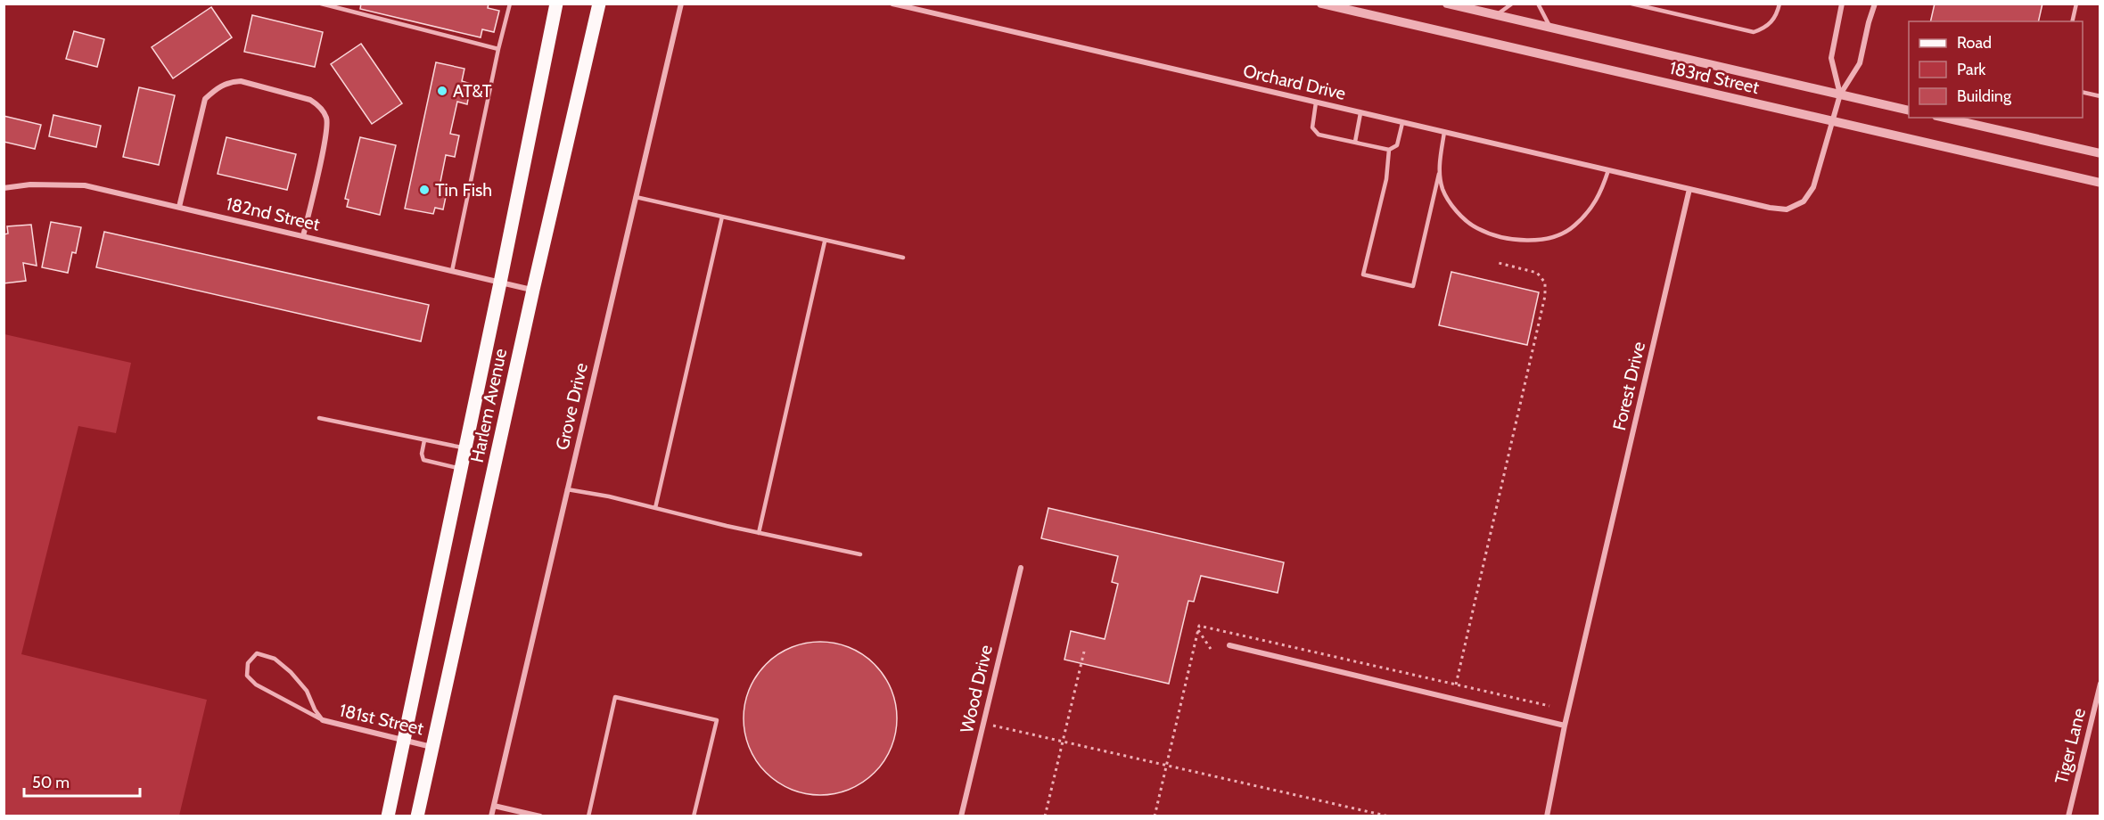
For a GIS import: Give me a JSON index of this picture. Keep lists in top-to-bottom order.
{
  "streets": {
    "main road": ["Harlem Avenue"],
    "street": [
      "183rd Street",
      "Orchard Drive",
      "182nd Street",
      "Forest Drive",
      "Grove Drive",
      "Wood Drive",
      "181st Street",
      "Tiger Lane"
    ]
  },
  "crossings": [
    ["Orchard Drive", "Forest Drive"],
    ["182nd Street", "Harlem Avenue"],
    ["Harlem Avenue", "181st Street"]
  ],
  "places": ["AT&T", "Tin Fish"],
  "legend": ["Road", "Park", "Building"],
  "scale_bar": "50 m"
}
